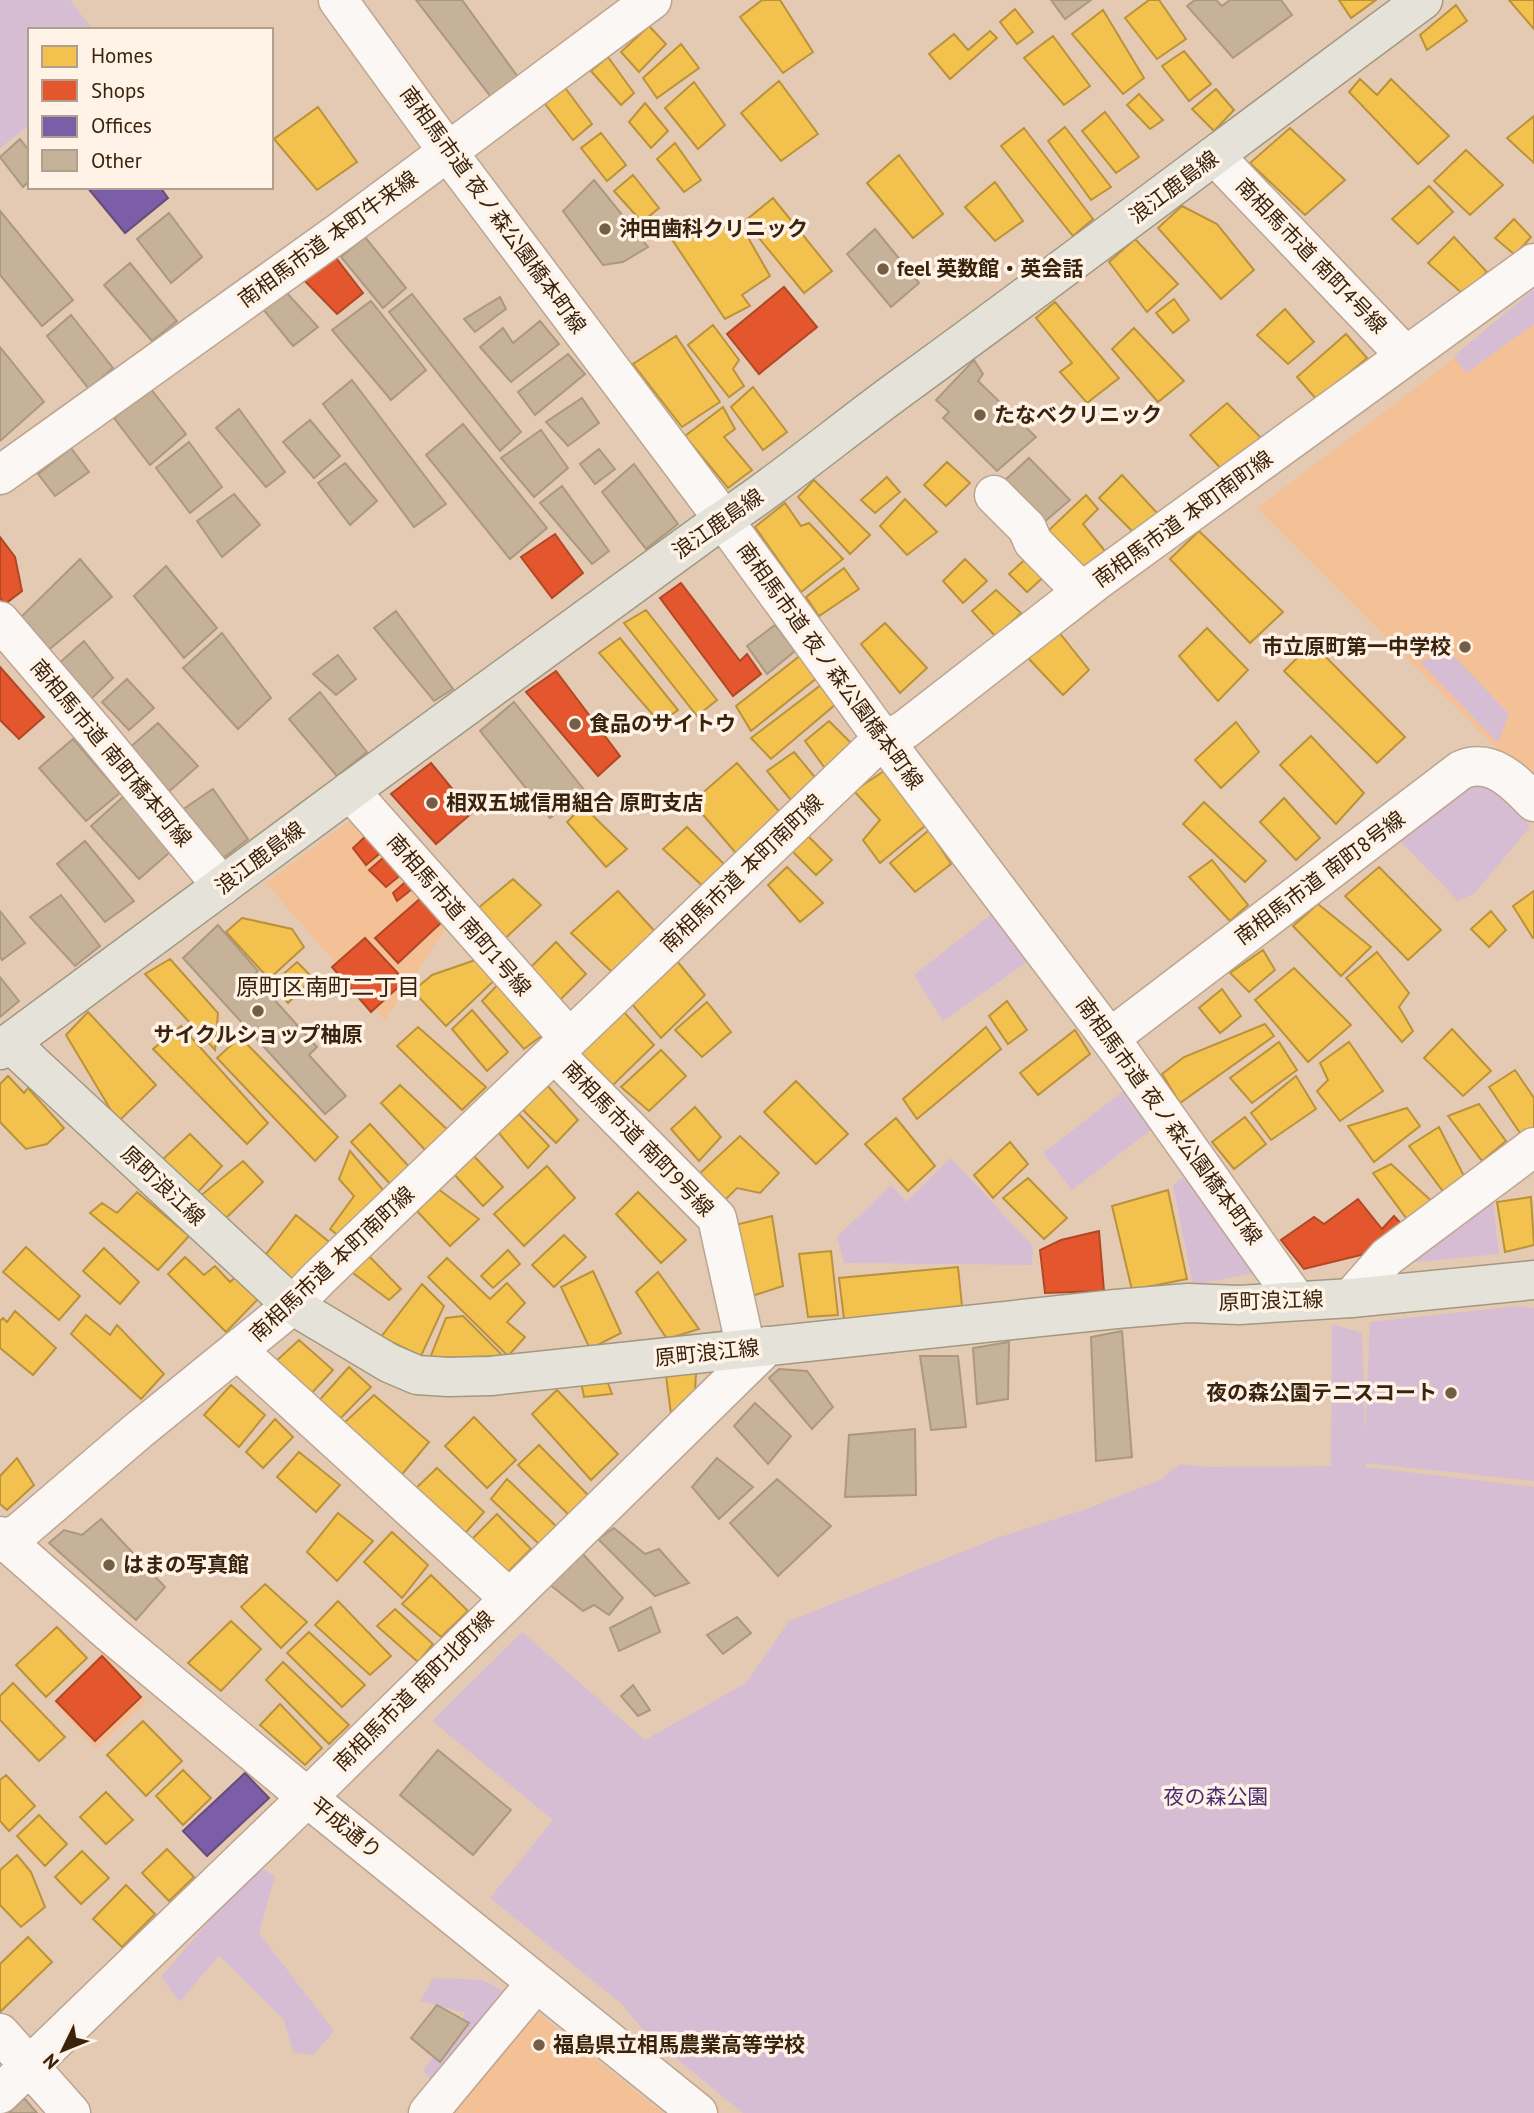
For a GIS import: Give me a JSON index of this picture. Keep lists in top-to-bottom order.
{
  "streets": {
    "main road": ["浪江鹿島線", "原町浪江線"],
    "street": [
      "南相馬市道 夜ノ森公園橋本町線",
      "南相馬市道 本町牛来線",
      "南相馬市道 南町4号線",
      "南相馬市道 本町南町線",
      "南相馬市道 南町橋本町線",
      "南相馬市道 南町8号線",
      "南相馬市道 南町1号線",
      "南相馬市道 南町9号線",
      "南相馬市道 南町北町線",
      "平成通り"
    ]
  },
  "crossings": [
    ["浪江鹿島線", "南相馬市道 夜ノ森公園橋本町線"],
    ["浪江鹿島線", "南相馬市道 南町4号線"],
    ["浪江鹿島線", "南相馬市道 南町橋本町線"],
    ["浪江鹿島線", "南相馬市道 南町1号線"],
    ["浪江鹿島線", "原町浪江線"],
    ["南相馬市道 夜ノ森公園橋本町線", "南相馬市道 本町牛来線"],
    ["南相馬市道 夜ノ森公園橋本町線", "南相馬市道 本町南町線"],
    ["南相馬市道 夜ノ森公園橋本町線", "南相馬市道 南町8号線"],
    ["南相馬市道 夜ノ森公園橋本町線", "原町浪江線"],
    ["南相馬市道 南町4号線", "南相馬市道 本町南町線"],
    ["南相馬市道 本町南町線", "南相馬市道 南町1号線"],
    ["南相馬市道 本町南町線", "南相馬市道 南町9号線"],
    ["南相馬市道 本町南町線", "原町浪江線"],
    ["南相馬市道 本町南町線", "平成通り"],
    ["南相馬市道 南町1号線", "南相馬市道 南町9号線"],
    ["南相馬市道 南町9号線", "原町浪江線"],
    ["南相馬市道 南町9号線", "南相馬市道 南町北町線"],
    ["原町浪江線", "南相馬市道 南町北町線"],
    ["南相馬市道 南町北町線", "平成通り"]
  ],
  "districts": ["原町区南町二丁目"],
  "parks": ["夜の森公園"],
  "places": [
    "沖田歯科クリニック",
    "feel 英数館・英会話",
    "たなべクリニック",
    "市立原町第一中学校",
    "食品のサイトウ",
    "相双五城信用組合 原町支店",
    "サイクルショップ柚原",
    "夜の森公園テニスコート",
    "はまの写真館",
    "福島県立相馬農業高等学校"
  ],
  "legend": [
    "Homes",
    "Shops",
    "Offices",
    "Other"
  ],
  "north": "bottom left"
}
